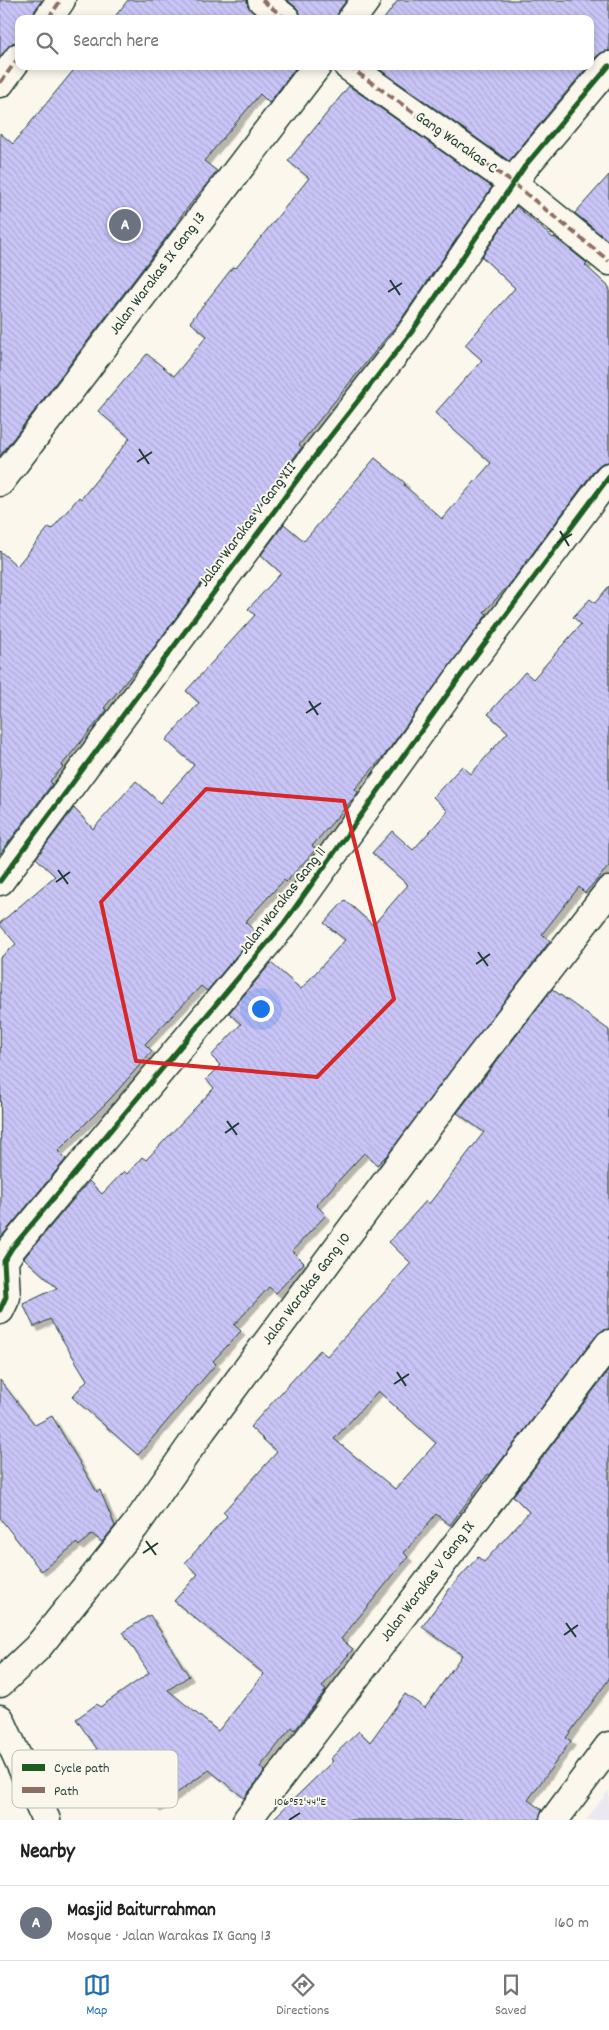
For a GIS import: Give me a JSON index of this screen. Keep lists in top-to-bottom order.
{
  "streets": {
    "street": [
      "Gang Warakas C",
      "Jalan Warakas IX Gang 13",
      "Jalan Warakas V Gang XII",
      "Jalan Warakas Gang 11",
      "Jalan Warakas Gang 10",
      "Jalan Warakas V Gang IX"
    ]
  },
  "crossings": [
    ["Gang Warakas C", "Jalan Warakas V Gang XII"]
  ],
  "legend": ["Cycle path", "Path"],
  "page": {
    "search": "Search here",
    "pins": "A",
    "heading": "Nearby",
    "list": [
      {
        "mark": "A",
        "name": "Masjid Baiturrahman",
        "note": "Mosque · Jalan Warakas IX Gang 13",
        "value": "160 m"
      }
    ],
    "nav": ["Map", "Directions", "Saved"]
  },
  "coordinates": ["106°52'44\"E"]
}
